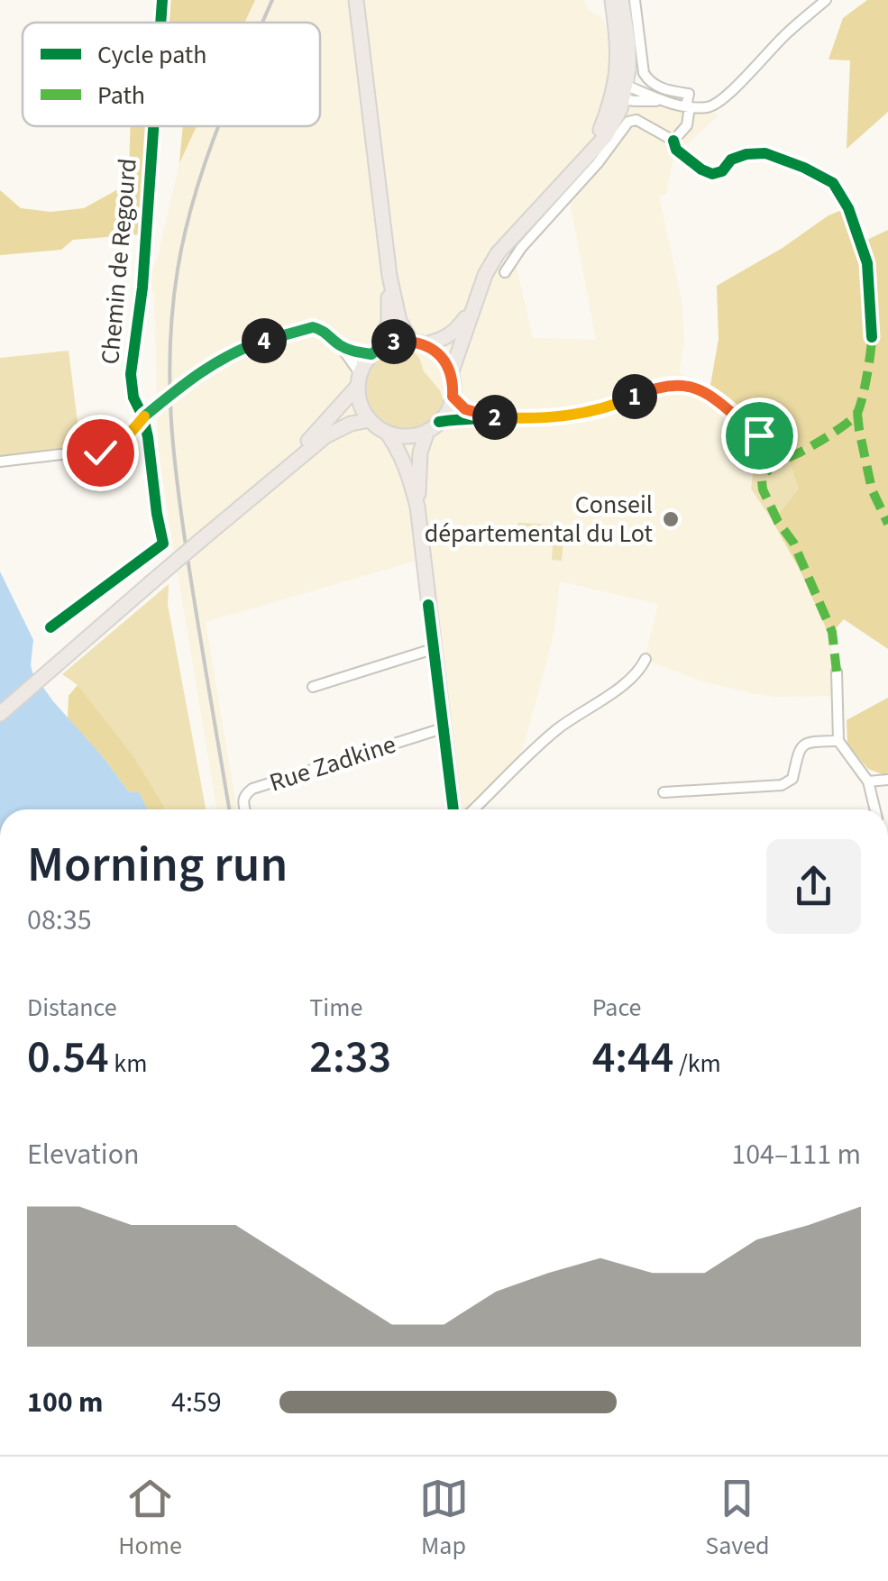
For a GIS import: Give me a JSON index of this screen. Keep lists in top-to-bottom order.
{
  "streets": {
    "street": ["Chemin de Regourd", "Rue Zadkine"]
  },
  "places": ["Conseil départemental du Lot"],
  "legend": ["Cycle path", "Path"],
  "page": {
    "pins": [
      "4",
      "3",
      "1",
      "2"
    ],
    "heading": ["Morning run", "08:35"],
    "stats": [
      ["Distance", "0.54 km"],
      ["Time", "2:33"],
      ["Pace", "4:44 /km"]
    ],
    "chart": ["Elevation", "104–111 m"],
    "list": [
      {
        "name": "100 m",
        "note": "4:59"
      }
    ],
    "tabs": ["Home", "Map", "Saved"]
  }
}
